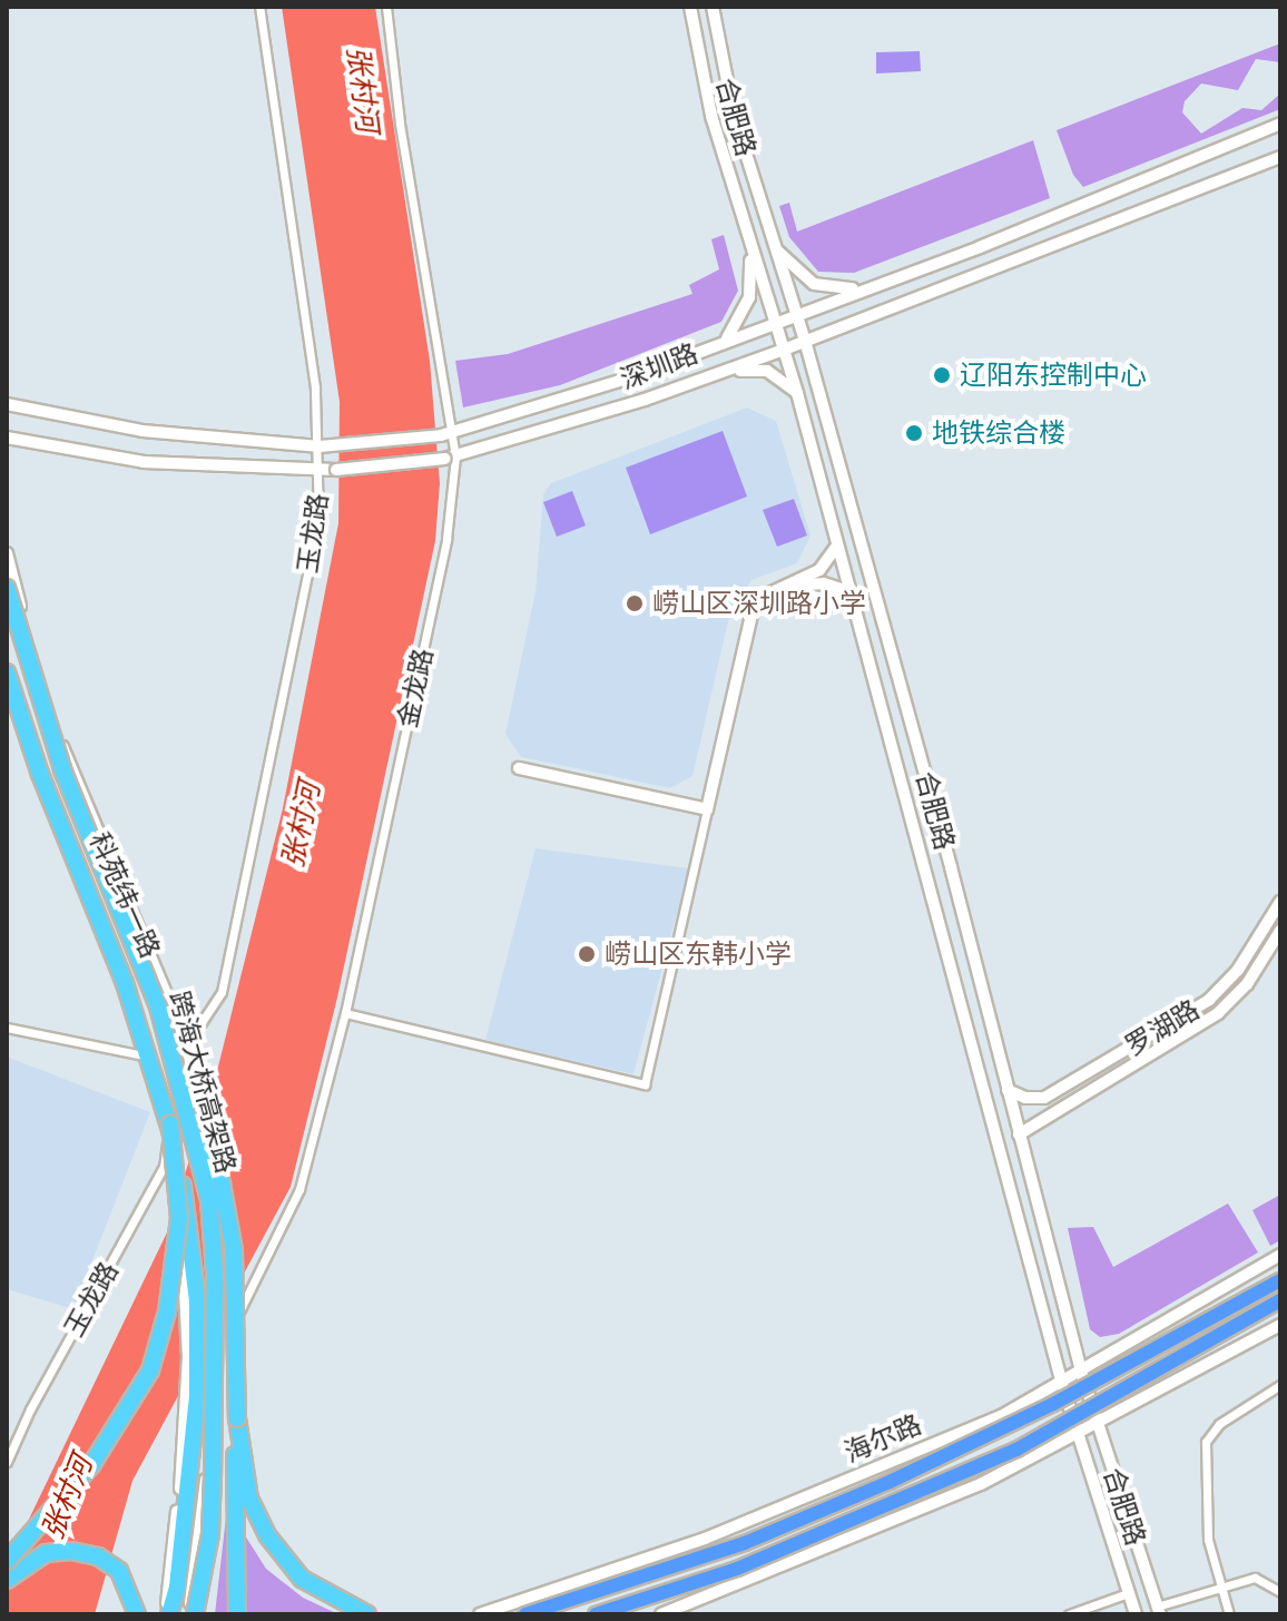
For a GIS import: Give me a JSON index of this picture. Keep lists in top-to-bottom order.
{
  "streets": {
    "highway": ["跨海大桥高架路"],
    "main road": [
      "合肥路",
      "深圳路",
      "科苑纬一路",
      "罗湖路",
      "海尔路"
    ],
    "street": ["玉龙路", "金龙路"]
  },
  "crossings": [
    ["合肥路", "深圳路"],
    ["合肥路", "罗湖路"],
    ["合肥路", "海尔路"],
    ["深圳路", "玉龙路"],
    ["深圳路", "金龙路"],
    ["玉龙路", "科苑纬一路"],
    ["玉龙路", "跨海大桥高架路"],
    ["金龙路", "科苑纬一路"],
    ["科苑纬一路", "跨海大桥高架路"]
  ],
  "water": ["张村河"],
  "places": [
    "辽阳东控制中心",
    "地铁综合楼",
    "崂山区深圳路小学",
    "崂山区东韩小学"
  ]
}
